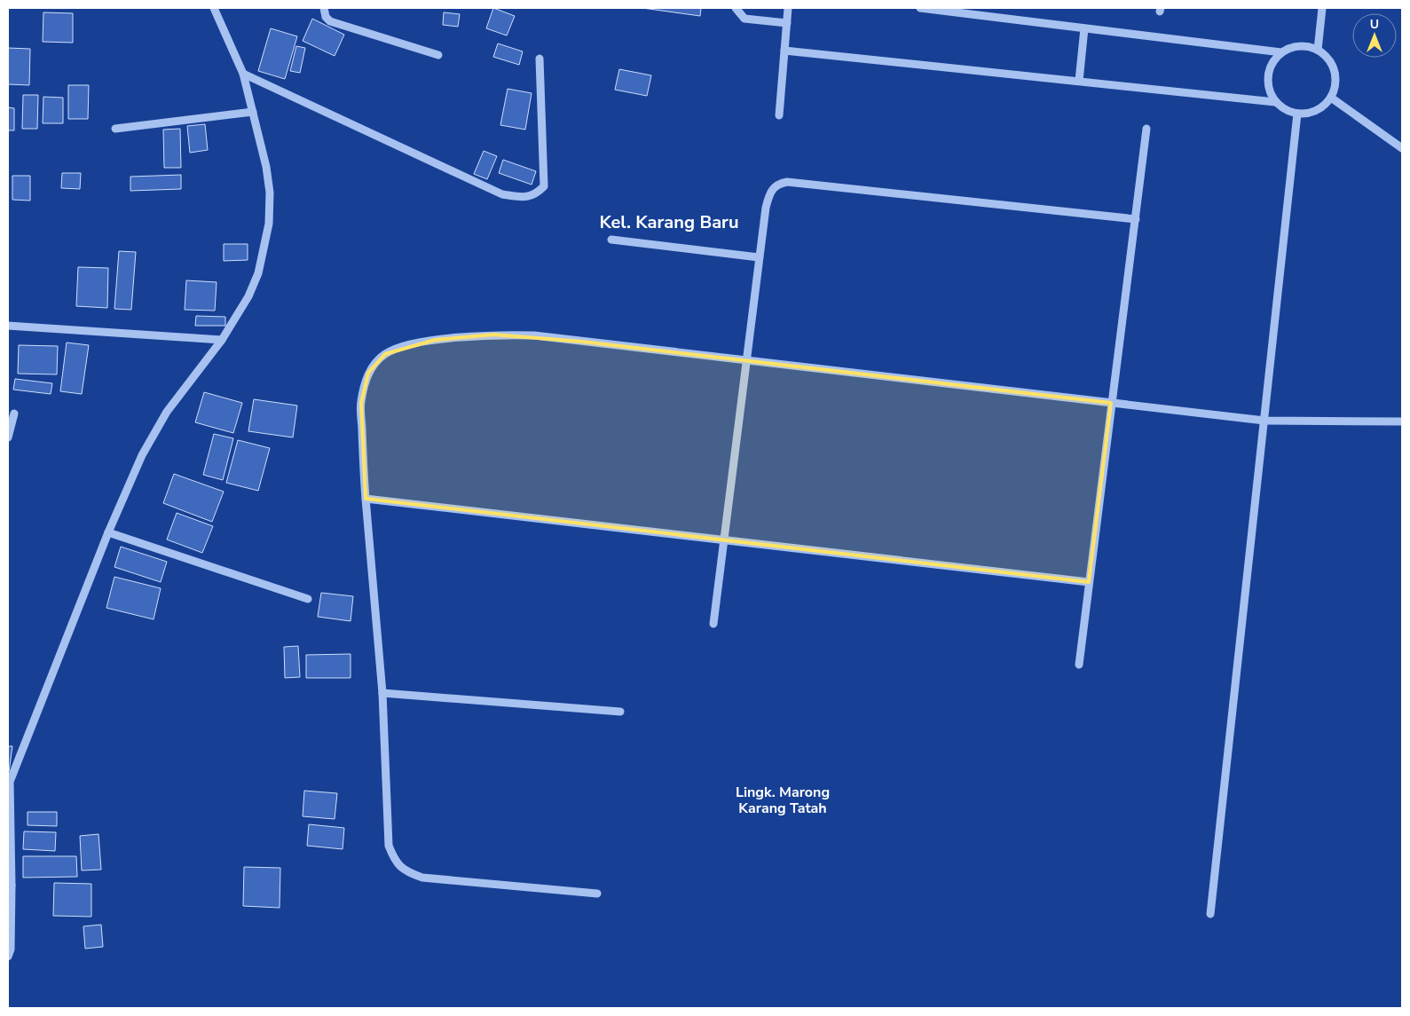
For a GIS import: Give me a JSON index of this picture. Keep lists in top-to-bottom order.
{
  "districts": ["Kel. Karang Baru", "Lingk. Marong Karang Tatah"],
  "north": "top"
}
